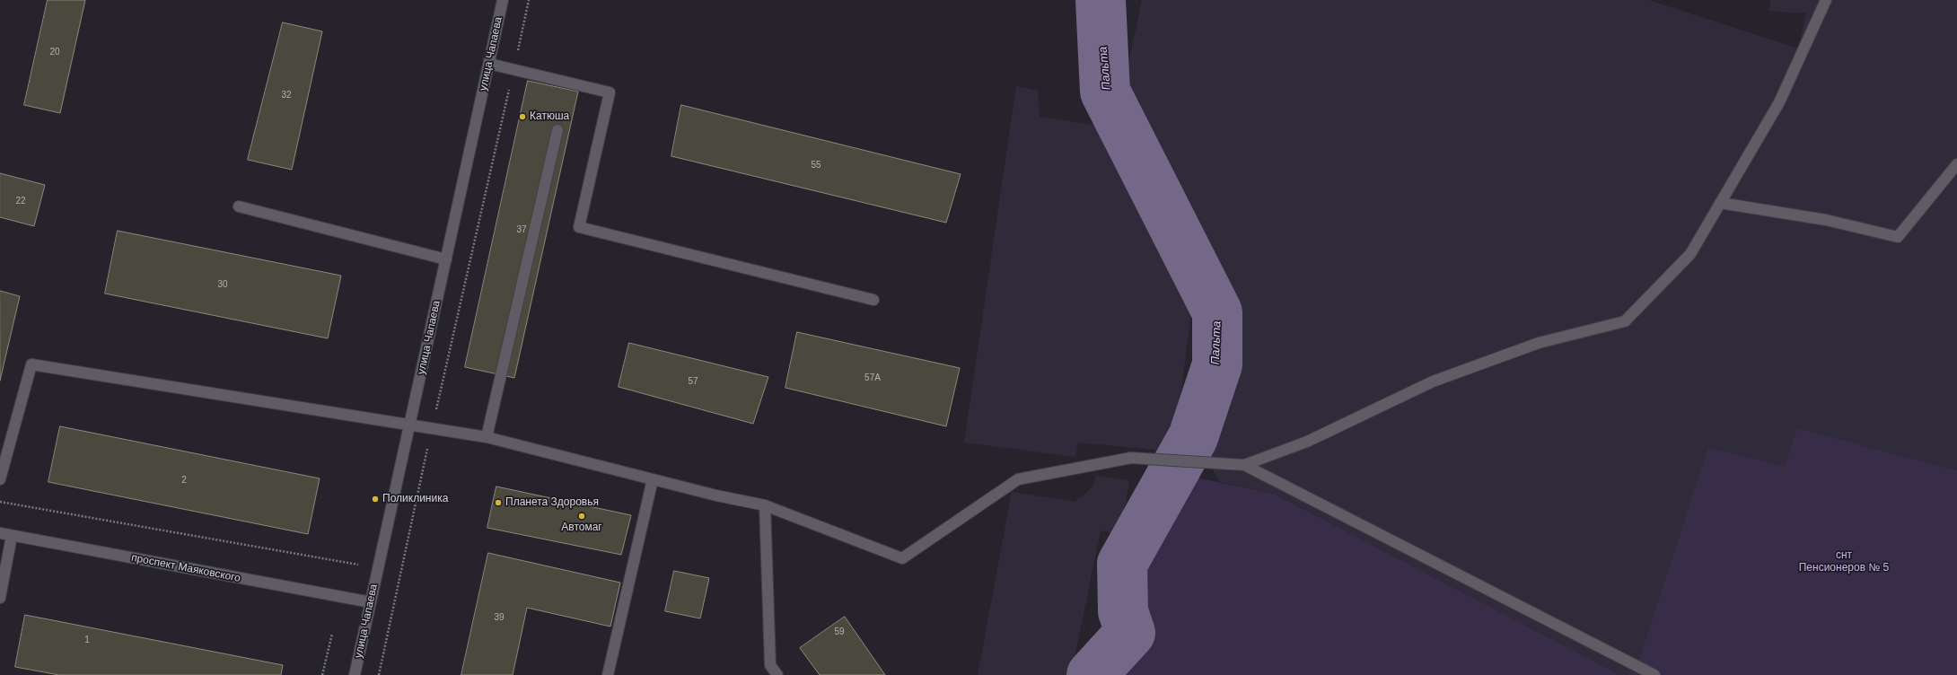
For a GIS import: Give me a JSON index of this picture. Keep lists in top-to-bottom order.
{
  "streets": {
    "street": ["улица Чапаева", "проспект Маяковского"]
  },
  "crossings": [
    ["улица Чапаева", "проспект Маяковского"]
  ],
  "water": ["Пальта"],
  "parks": ["снт Пенсионеров № 5"],
  "places": [
    "Катюша",
    "Поликлиника",
    "Планета Здоровья",
    "Автомаг"
  ],
  "house_numbers": [
    "20",
    "32",
    "55",
    "22",
    "37",
    "30",
    "57А",
    "57",
    "2",
    "39",
    "59",
    "1"
  ]
}
